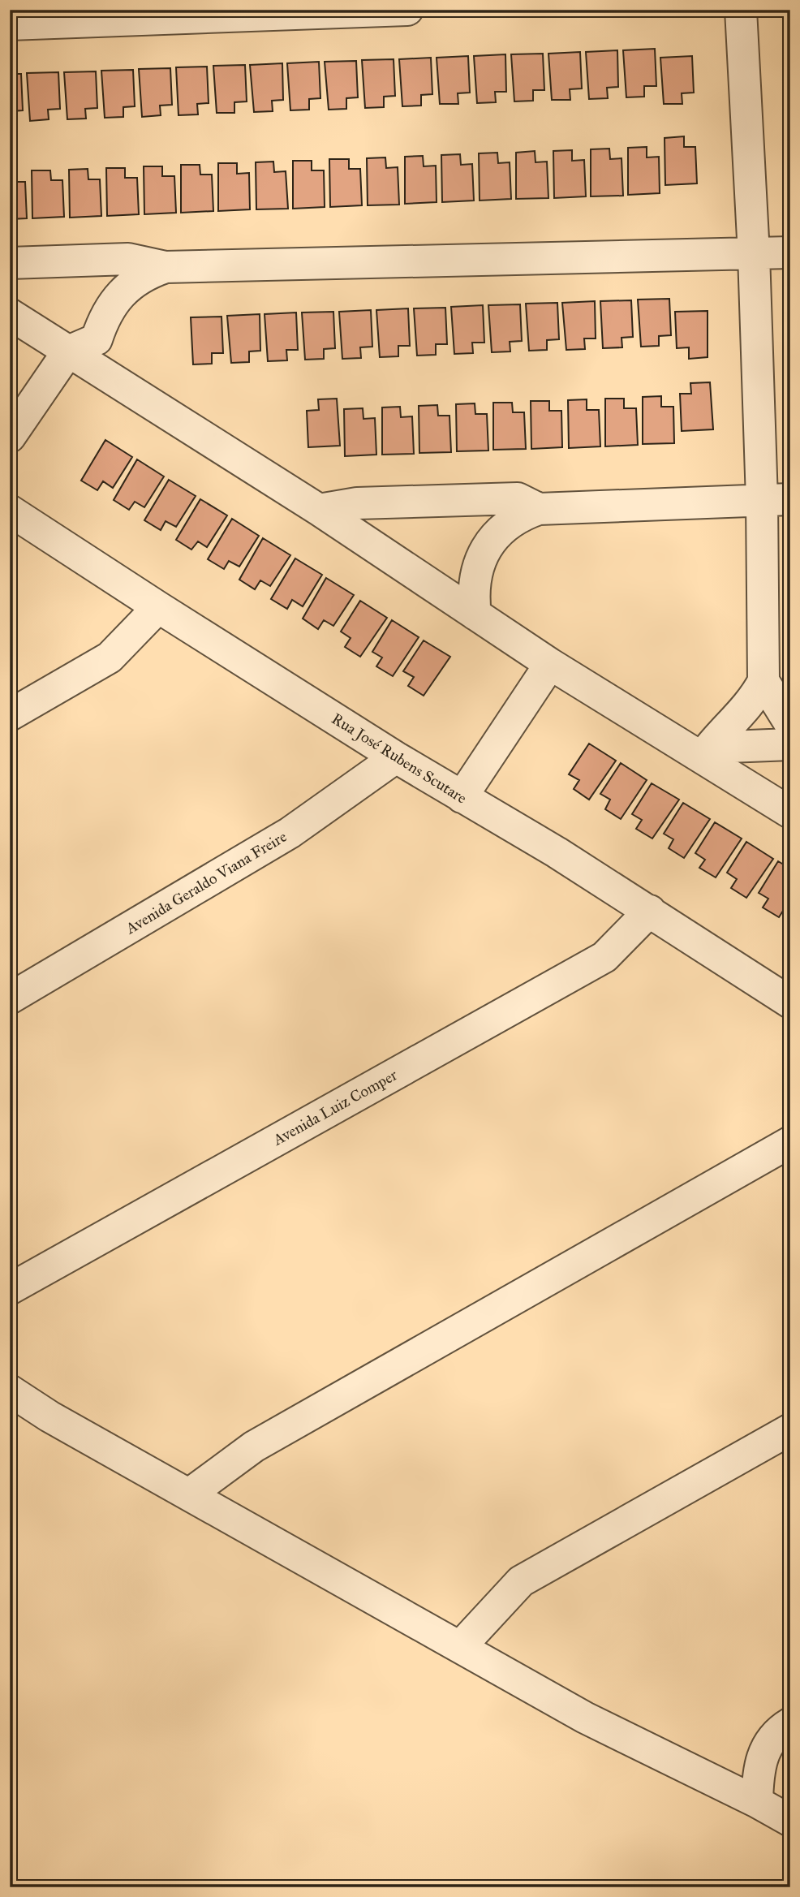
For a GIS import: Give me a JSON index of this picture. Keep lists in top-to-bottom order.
{
  "streets": {
    "street": ["Rua José Rubens Scutare", "Avenida Geraldo Viana Freire", "Avenida Luiz Comper"]
  },
  "crossings": [
    ["Rua José Rubens Scutare", "Avenida Geraldo Viana Freire"],
    ["Rua José Rubens Scutare", "Avenida Luiz Comper"]
  ]
}
